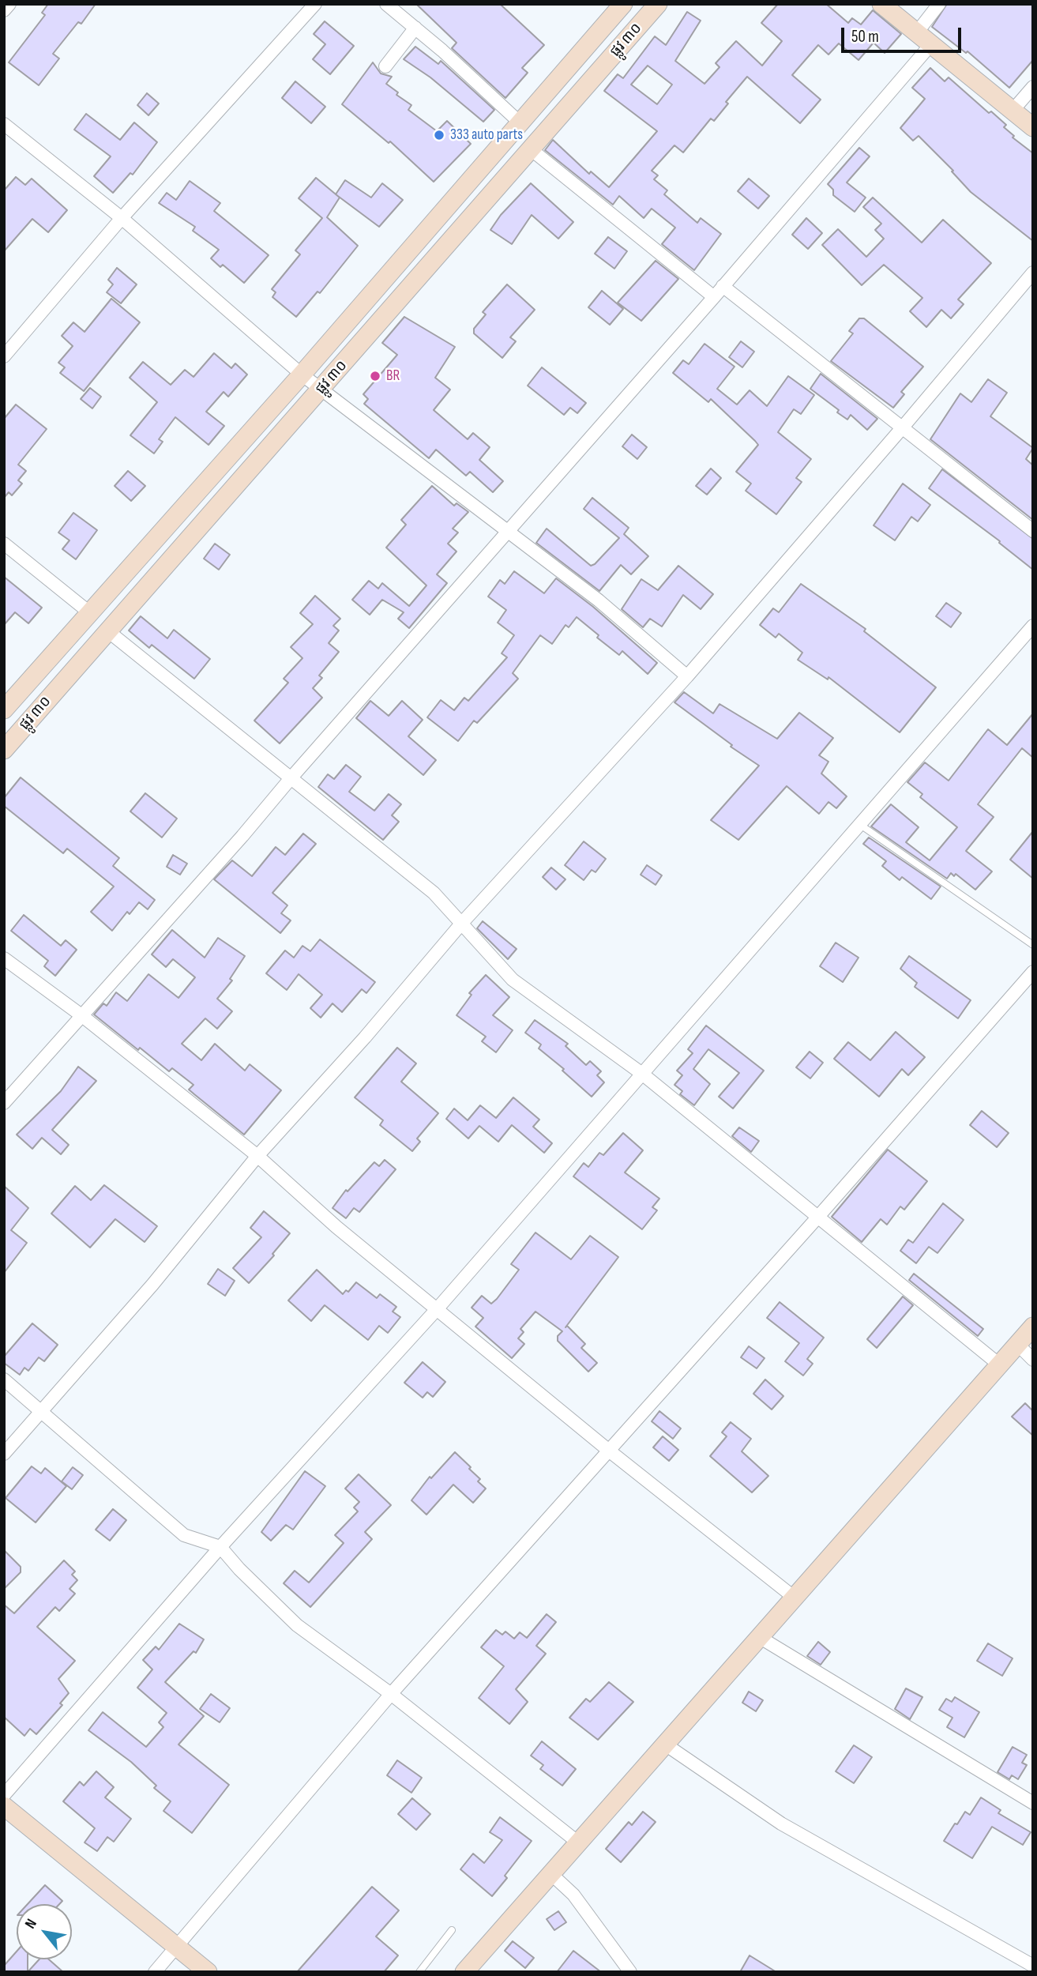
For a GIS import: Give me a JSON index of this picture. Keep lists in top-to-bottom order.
{
  "streets": {
    "street": ["ផ្លូវ ៣០"]
  },
  "places": ["333 auto parts", "BR"],
  "scale_bar": "50 m",
  "north": "top left"
}
